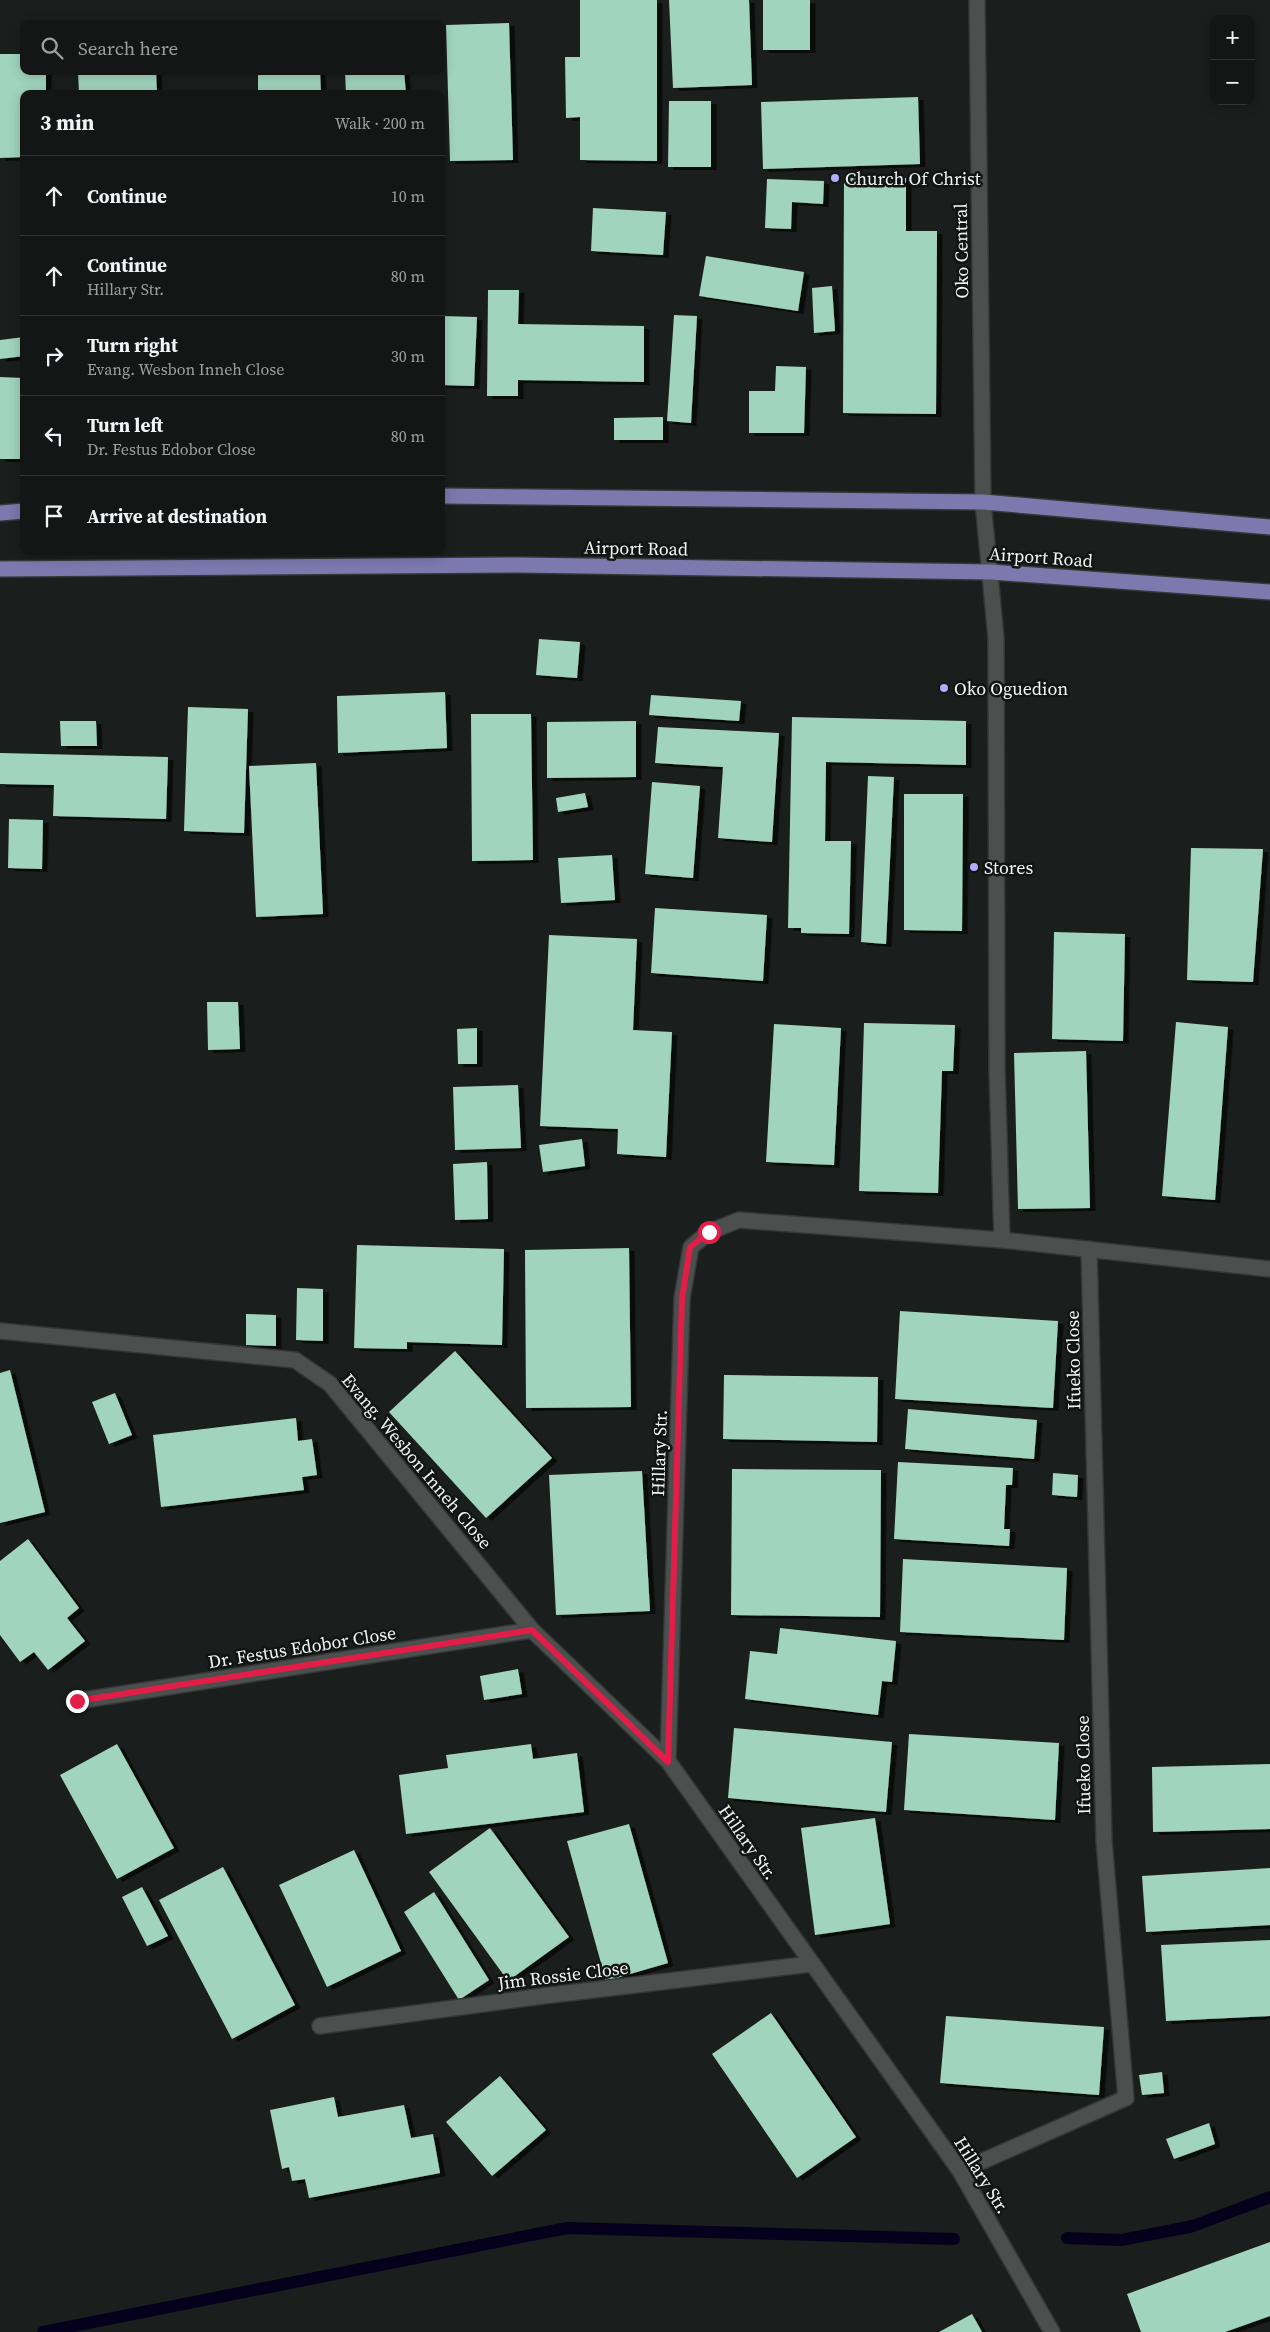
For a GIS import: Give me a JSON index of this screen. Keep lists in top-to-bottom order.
{
  "streets": {
    "main road": ["Airport Road"],
    "street": [
      "Oko Central",
      "Ifueko Close",
      "Hillary Str.",
      "Evang. Wesbon Inneh Close",
      "Dr. Festus Edobor Close",
      "Jim Rossie Close"
    ]
  },
  "crossings": [
    ["Oko Central", "Airport Road"],
    ["Oko Central", "Hillary Str."],
    ["Ifueko Close", "Hillary Str."],
    ["Hillary Str.", "Evang. Wesbon Inneh Close"],
    ["Hillary Str.", "Jim Rossie Close"],
    ["Evang. Wesbon Inneh Close", "Dr. Festus Edobor Close"]
  ],
  "places": ["Church Of Christ", "Oko Oguedion", "Stores"],
  "page": {
    "map_buttons": ["+", "−"],
    "search": "Search here",
    "heading": ["3 min", "Walk · 200 m"],
    "list": [
      ["Continue", "10 m"],
      ["Continue", "Hillary Str.", "80 m"],
      ["Turn right", "Evang. Wesbon Inneh Close", "30 m"],
      ["Turn left", "Dr. Festus Edobor Close", "80 m"],
      "Arrive at destination"
    ]
  }
}
